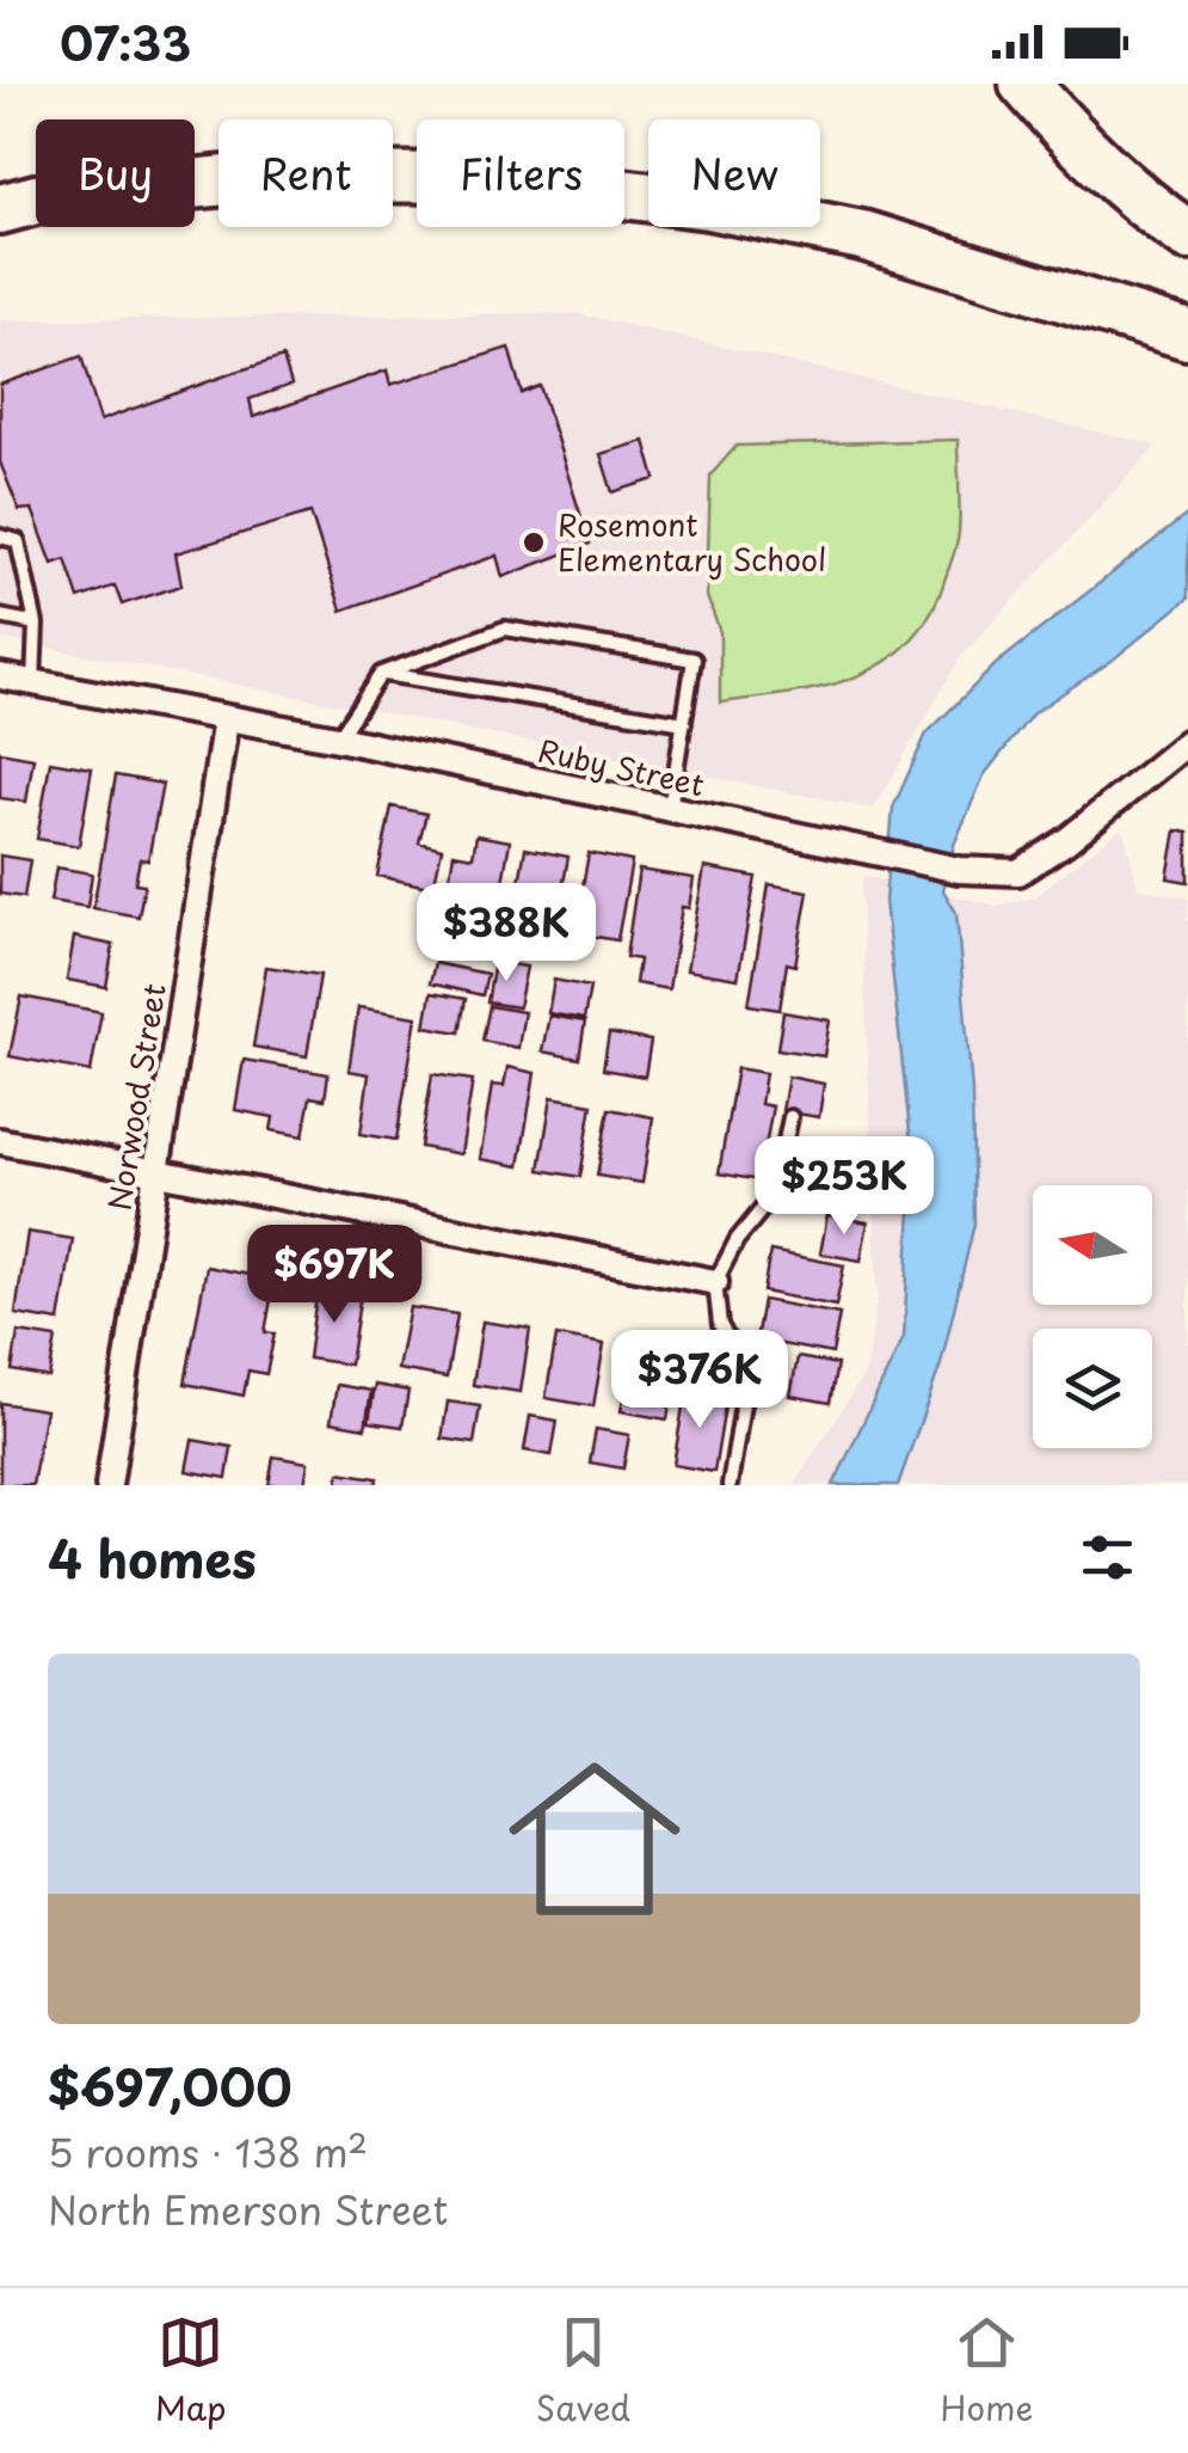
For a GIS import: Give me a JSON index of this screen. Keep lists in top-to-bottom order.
{
  "streets": {
    "street": ["Ruby Street", "Norwood Street"]
  },
  "crossings": [
    ["Ruby Street", "Norwood Street"]
  ],
  "places": ["Rosemont Elementary School"],
  "north": "left",
  "page": {
    "status": "07:33",
    "chip": [
      "Buy",
      "Rent",
      "Filters",
      "New"
    ],
    "price": [
      "$388K",
      "$253K",
      "$697K",
      "$376K"
    ],
    "heading": "4 homes",
    "list": [
      {
        "name": "$697,000",
        "note": "5 rooms · 138 m² · North Emerson Street"
      }
    ],
    "tabs": ["Map", "Saved", "Home"]
  }
}
